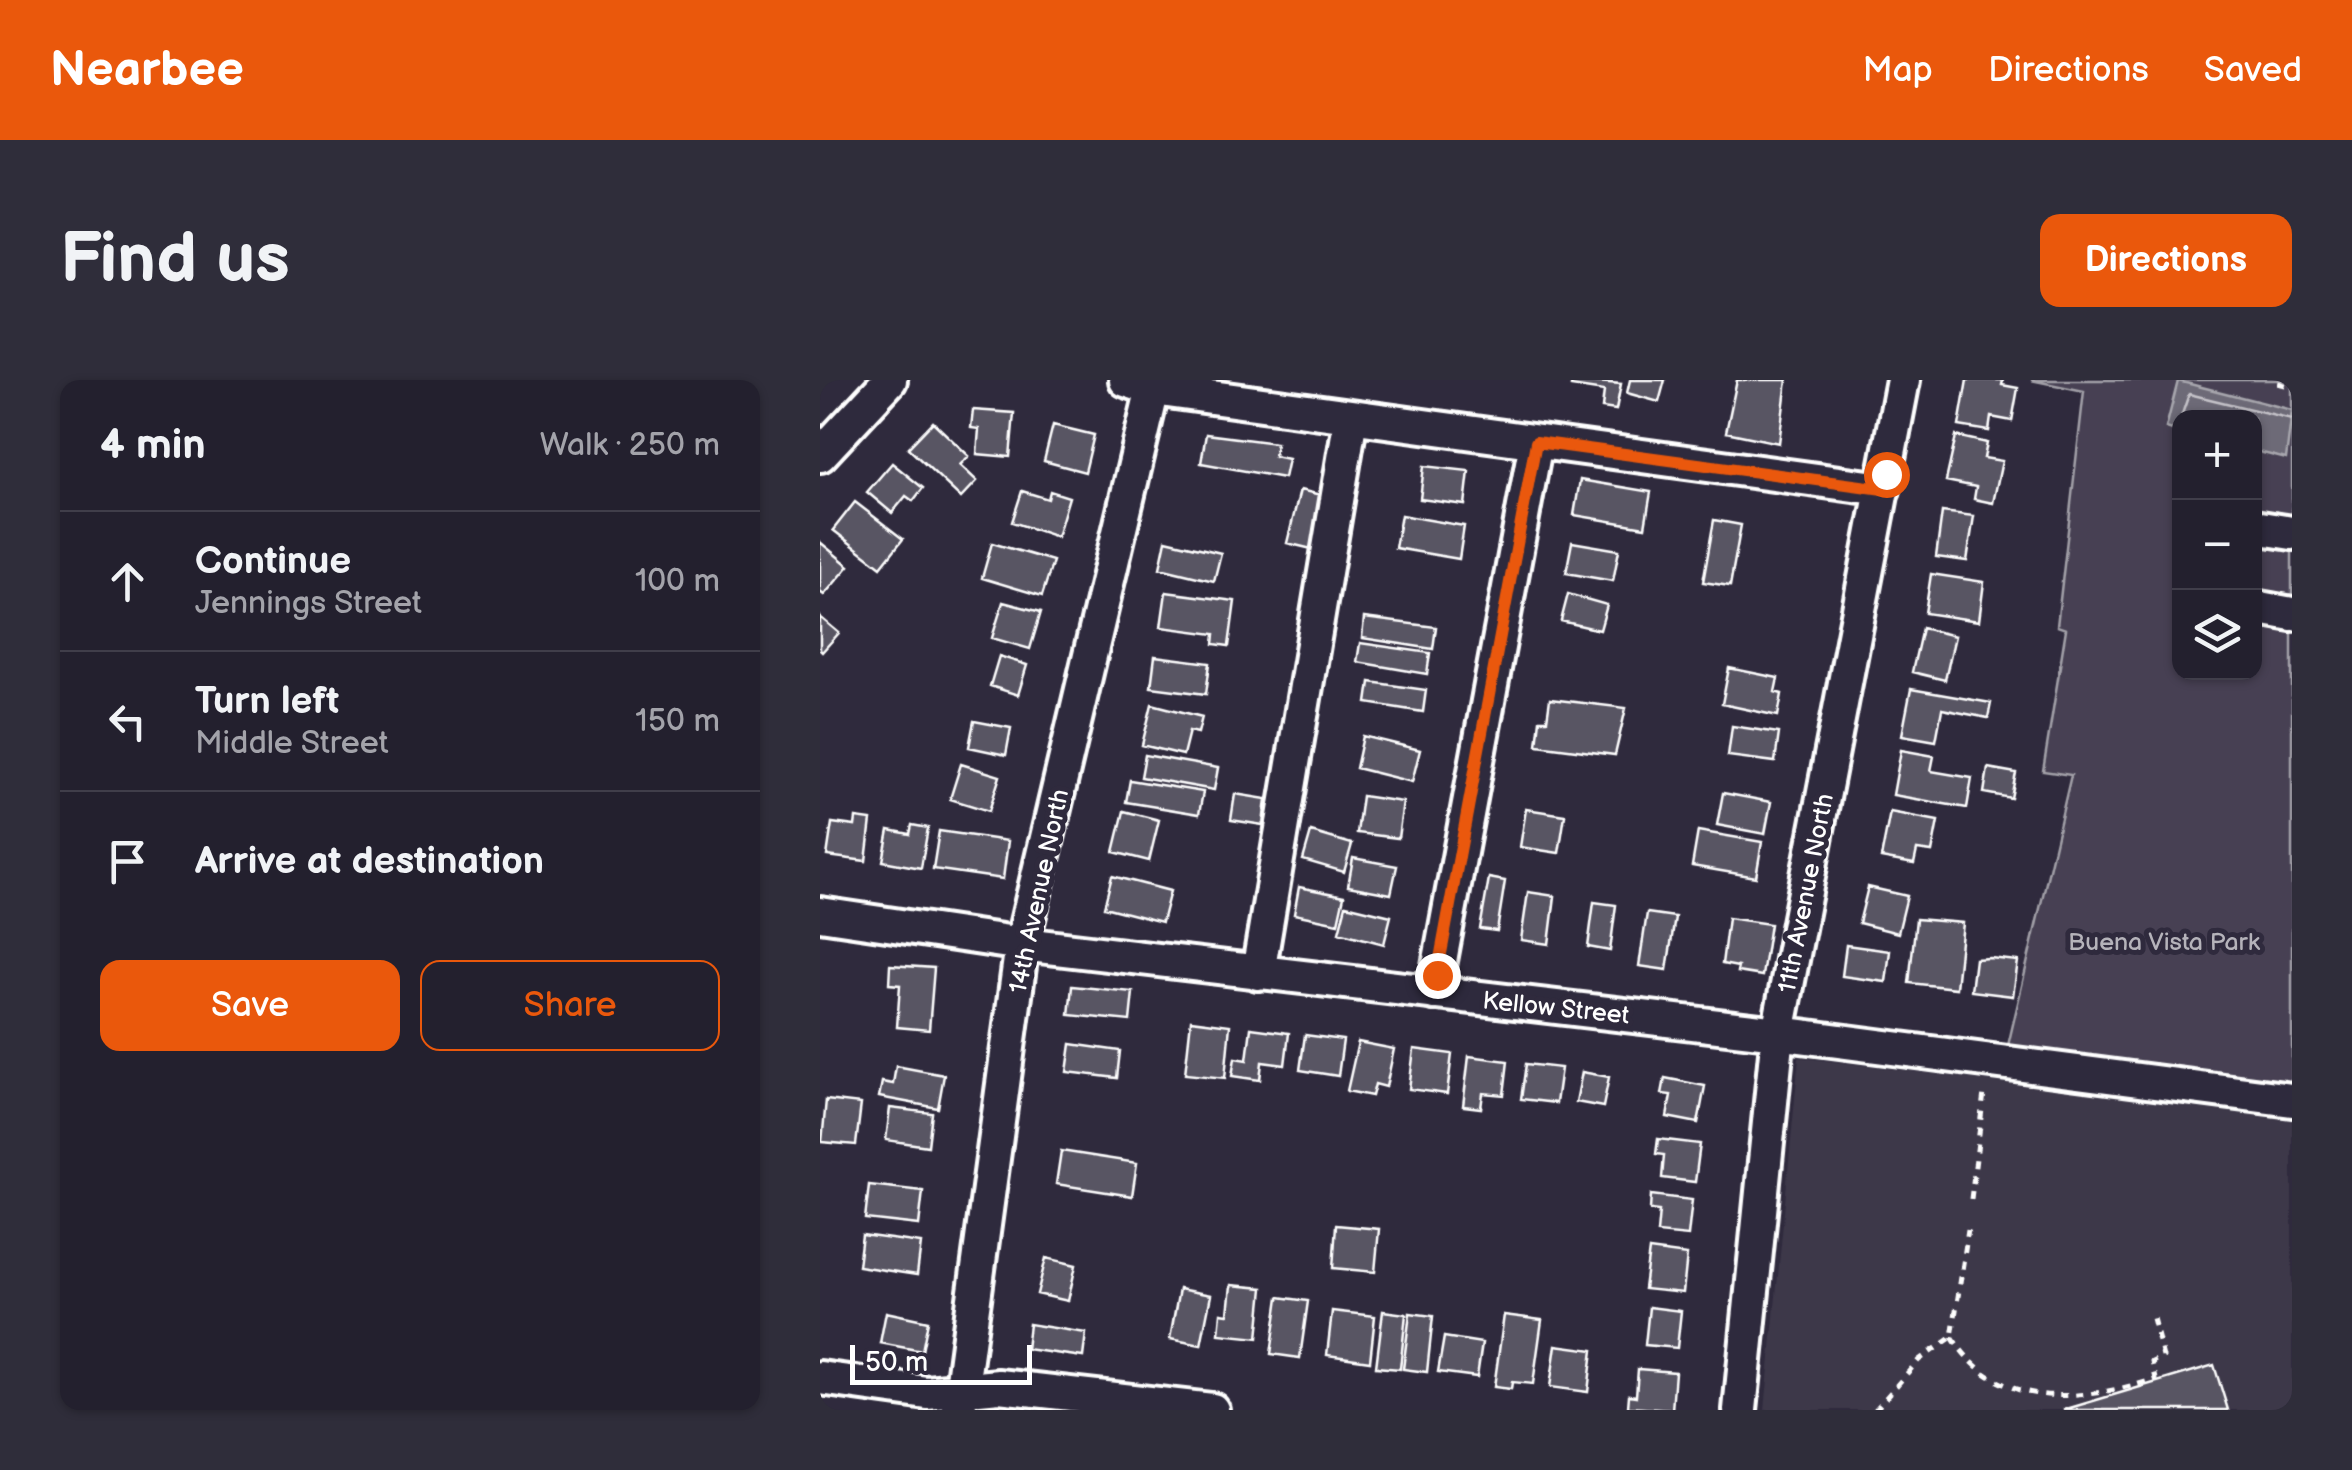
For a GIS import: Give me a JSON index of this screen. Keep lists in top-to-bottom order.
{
  "streets": {
    "street": ["14th Avenue North", "11th Avenue North", "Kellow Street"]
  },
  "crossings": [
    ["14th Avenue North", "Kellow Street"],
    ["11th Avenue North", "Kellow Street"]
  ],
  "parks": ["Buena Vista Park"],
  "scale_bar": "50 m",
  "page": {
    "header": "Nearbee",
    "nav": ["Map", "Directions", "Saved"],
    "buttons": [
      "Directions",
      ["Save", "Share"]
    ],
    "title": "Find us",
    "heading": ["4 min", "Walk · 250 m"],
    "map_buttons": ["+", "−"],
    "list": [
      ["Continue", "Jennings Street", "100 m"],
      ["Turn left", "Middle Street", "150 m"],
      "Arrive at destination"
    ],
    "scale": "50 m"
  }
}
